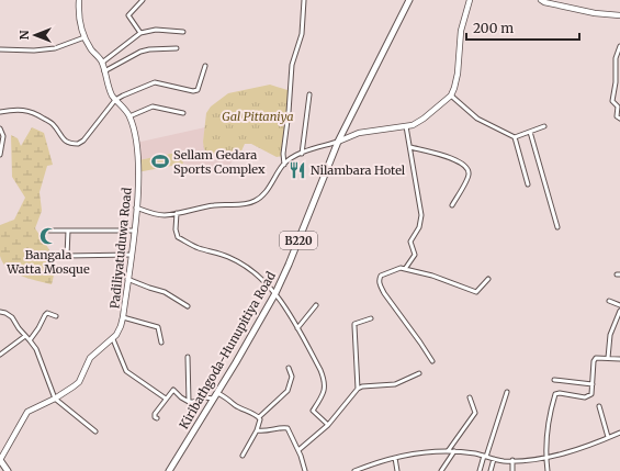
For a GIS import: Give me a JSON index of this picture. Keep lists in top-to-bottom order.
{
  "streets": {
    "main road": ["B220", "Kiribathgoda-Hunupitiya Road"],
    "street": ["Padiliyatuduwa Road"]
  },
  "parks": ["Gal Pittaniya"],
  "places": {
    "sports": ["Sellam Gedara Sports Complex"],
    "restaurant": ["Nilambara Hotel"],
    "mosque": ["Bangala Watta Mosque"]
  },
  "scale_bar": "200 m",
  "north": "left"
}
